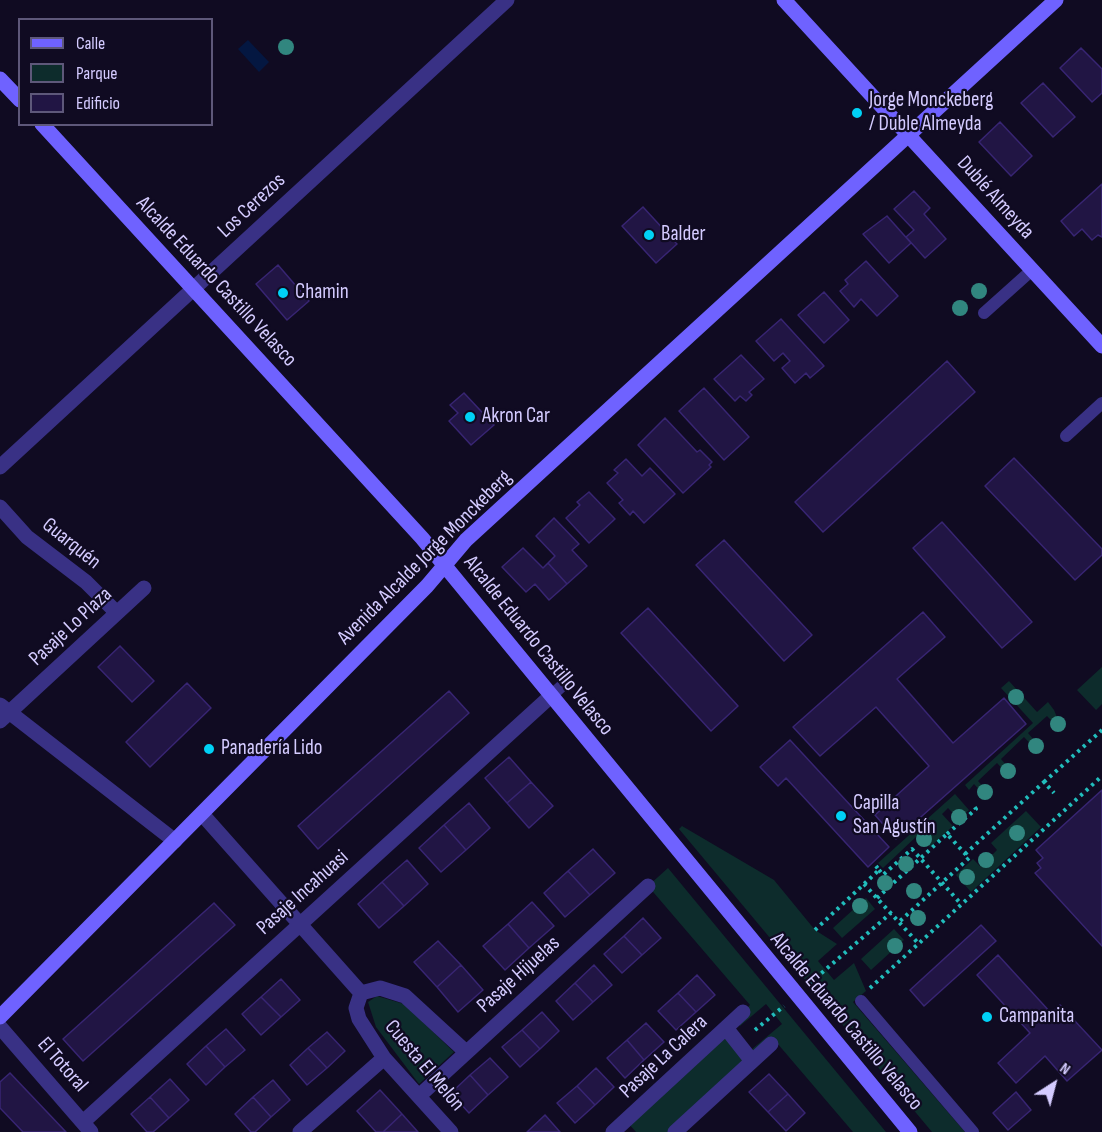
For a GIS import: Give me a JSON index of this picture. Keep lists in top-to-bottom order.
{
  "streets": {
    "main road": ["Dublé Almeyda", "Alcalde Eduardo Castillo Velasco", "Avenida Alcalde Jorge Monckeberg"],
    "street": [
      "Los Cerezos",
      "Guarquén",
      "Pasaje Lo Plaza",
      "Pasaje Incahuasi",
      "Pasaje Hijuelas",
      "Pasaje La Calera",
      "El Totoral",
      "Cuesta El Melón"
    ]
  },
  "crossings": [
    ["Dublé Almeyda", "Avenida Alcalde Jorge Monckeberg"],
    ["Los Cerezos", "Alcalde Eduardo Castillo Velasco"],
    ["Alcalde Eduardo Castillo Velasco", "Avenida Alcalde Jorge Monckeberg"],
    ["Alcalde Eduardo Castillo Velasco", "Pasaje Incahuasi"],
    ["Guarquén", "Pasaje Lo Plaza"],
    ["Pasaje Incahuasi", "El Totoral"],
    ["Pasaje Hijuelas", "Cuesta El Melón"]
  ],
  "places": [
    "Jorge Monckeberg / Duble Almeyda",
    "Balder",
    "Chamin",
    "Akron Car",
    "Panadería Lido",
    "Capilla San Agustín",
    "Campanita"
  ],
  "legend": ["Calle", "Parque", "Edificio"],
  "north": "top right"
}
